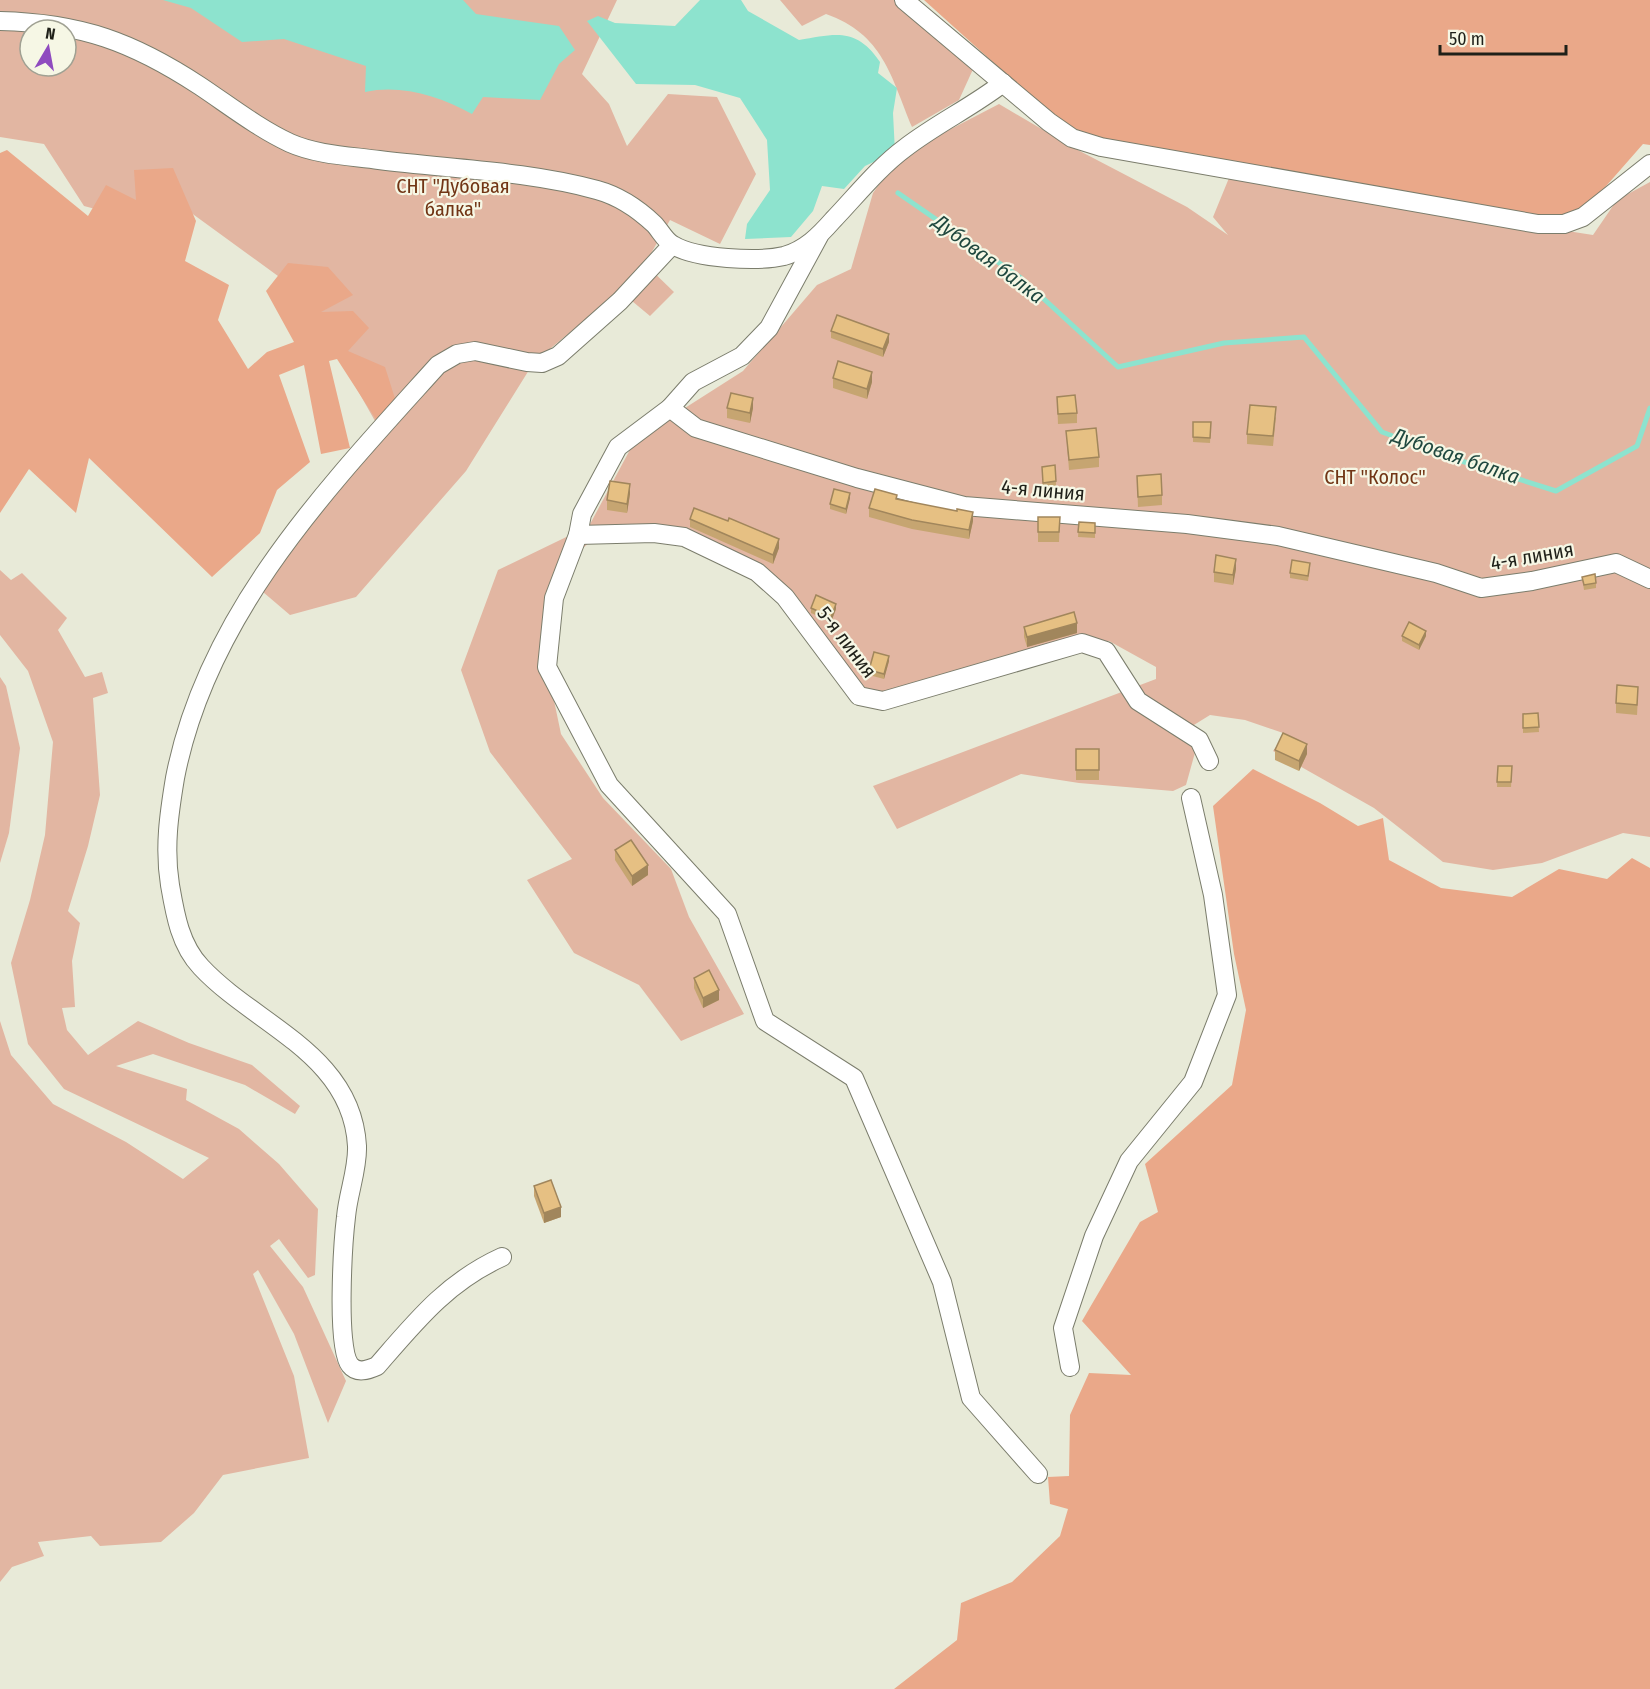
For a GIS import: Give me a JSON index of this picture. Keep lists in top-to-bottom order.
{
  "streets": {
    "street": ["4-я линия", "5-я линия"]
  },
  "water": ["Дубовая балка"],
  "parks": ["СНТ \"Дубовая балка\"", "СНТ \"Колос\""],
  "scale_bar": "50 m",
  "north": "top"
}
